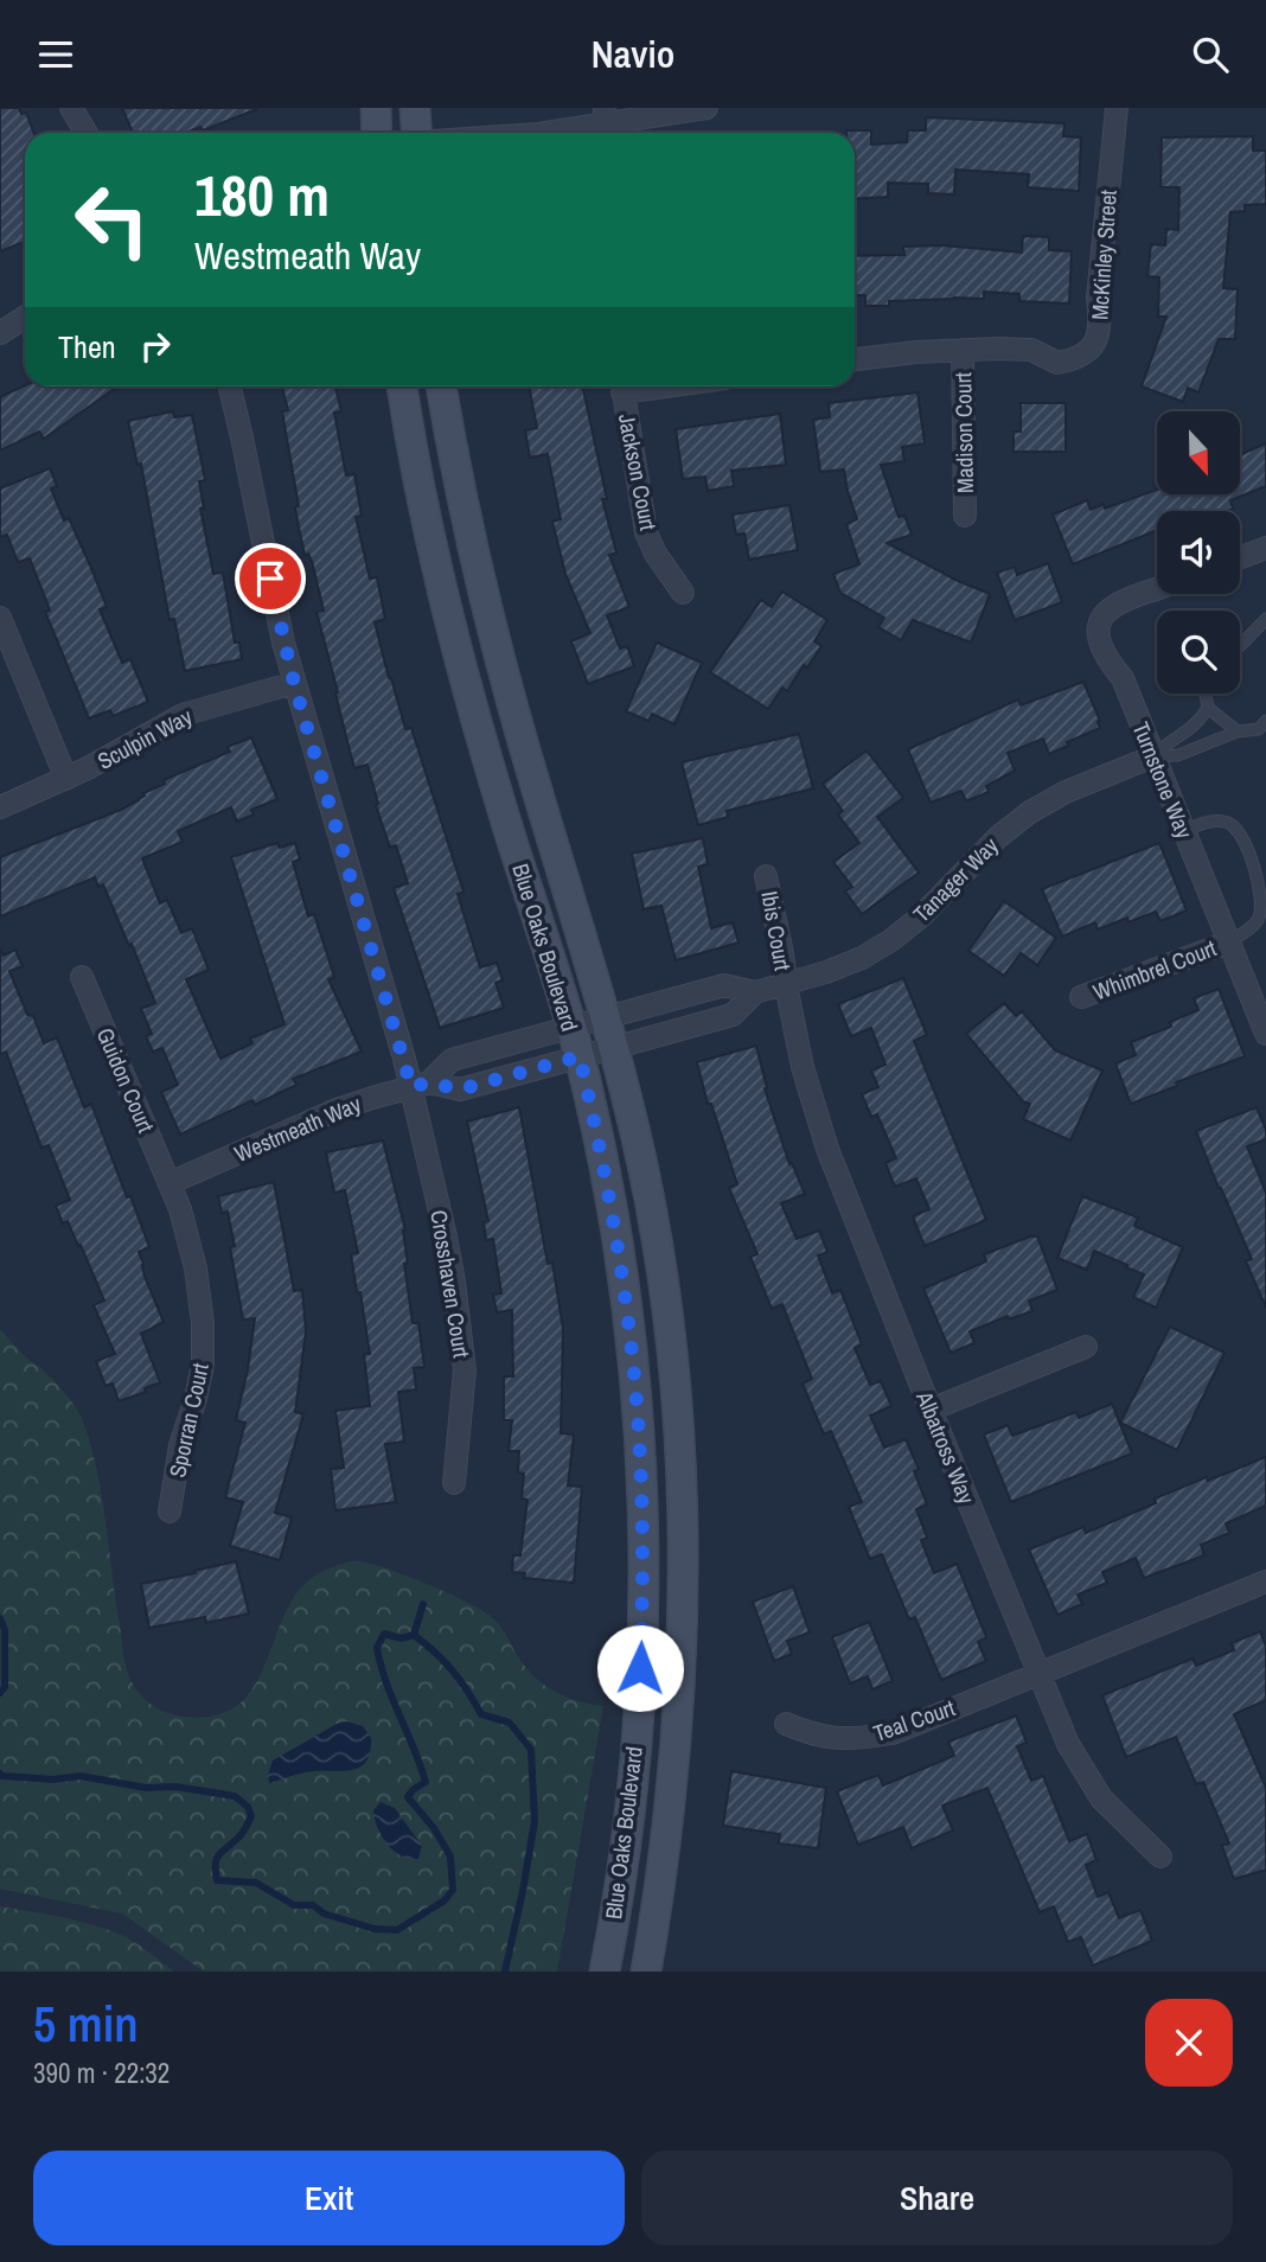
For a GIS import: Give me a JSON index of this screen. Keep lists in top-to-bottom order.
{
  "streets": {
    "main road": ["Blue Oaks Boulevard"],
    "street": [
      "McKinley Street",
      "Madison Court",
      "Jackson Court",
      "Sculpin Way",
      "Turnstone Way",
      "Tanager Way",
      "Ibis Court",
      "Whimbrel Court",
      "Guidon Court",
      "Westmeath Way",
      "Crosshaven Court",
      "Sporran Court",
      "Albatross Way",
      "Teal Court"
    ]
  },
  "crossings": [
    ["McKinley Street", "Madison Court"],
    ["Sculpin Way", "Crosshaven Court"],
    ["Turnstone Way", "Tanager Way"],
    ["Turnstone Way", "Whimbrel Court"],
    ["Tanager Way", "Ibis Court"],
    ["Tanager Way", "Blue Oaks Boulevard"],
    ["Tanager Way", "Westmeath Way"],
    ["Tanager Way", "Albatross Way"],
    ["Ibis Court", "Albatross Way"],
    ["Blue Oaks Boulevard", "Westmeath Way"],
    ["Guidon Court", "Westmeath Way"],
    ["Guidon Court", "Sporran Court"],
    ["Westmeath Way", "Crosshaven Court"],
    ["Westmeath Way", "Sporran Court"],
    ["Albatross Way", "Teal Court"]
  ],
  "north": "bottom",
  "page": {
    "header": "Navio",
    "turn": ["180 m", "Westmeath Way"],
    "then": "Then",
    "heading": ["5 min", "390 m · 22:32"],
    "buttons": ["Exit", "Share"]
  }
}
